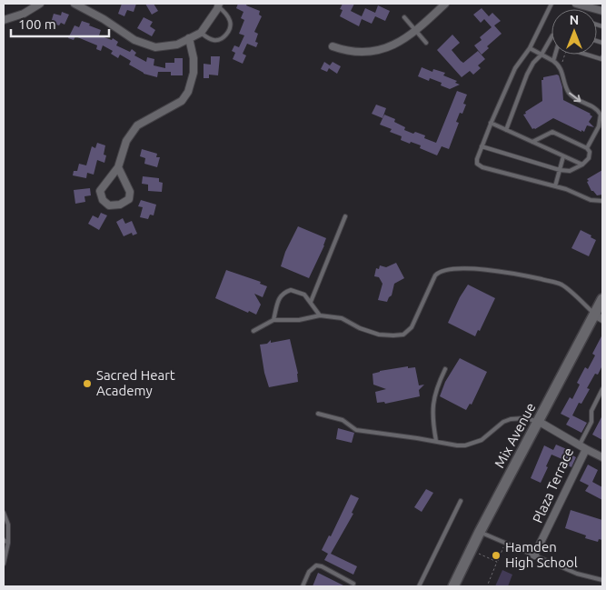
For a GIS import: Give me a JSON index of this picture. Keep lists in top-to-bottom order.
{
  "streets": {
    "street": ["Mix Avenue", "Plaza Terrace"]
  },
  "crossings": [
    ["Mix Avenue", "Plaza Terrace"]
  ],
  "places": ["Sacred Heart Academy", "Hamden High School"],
  "scale_bar": "100 m",
  "north": "top"
}
